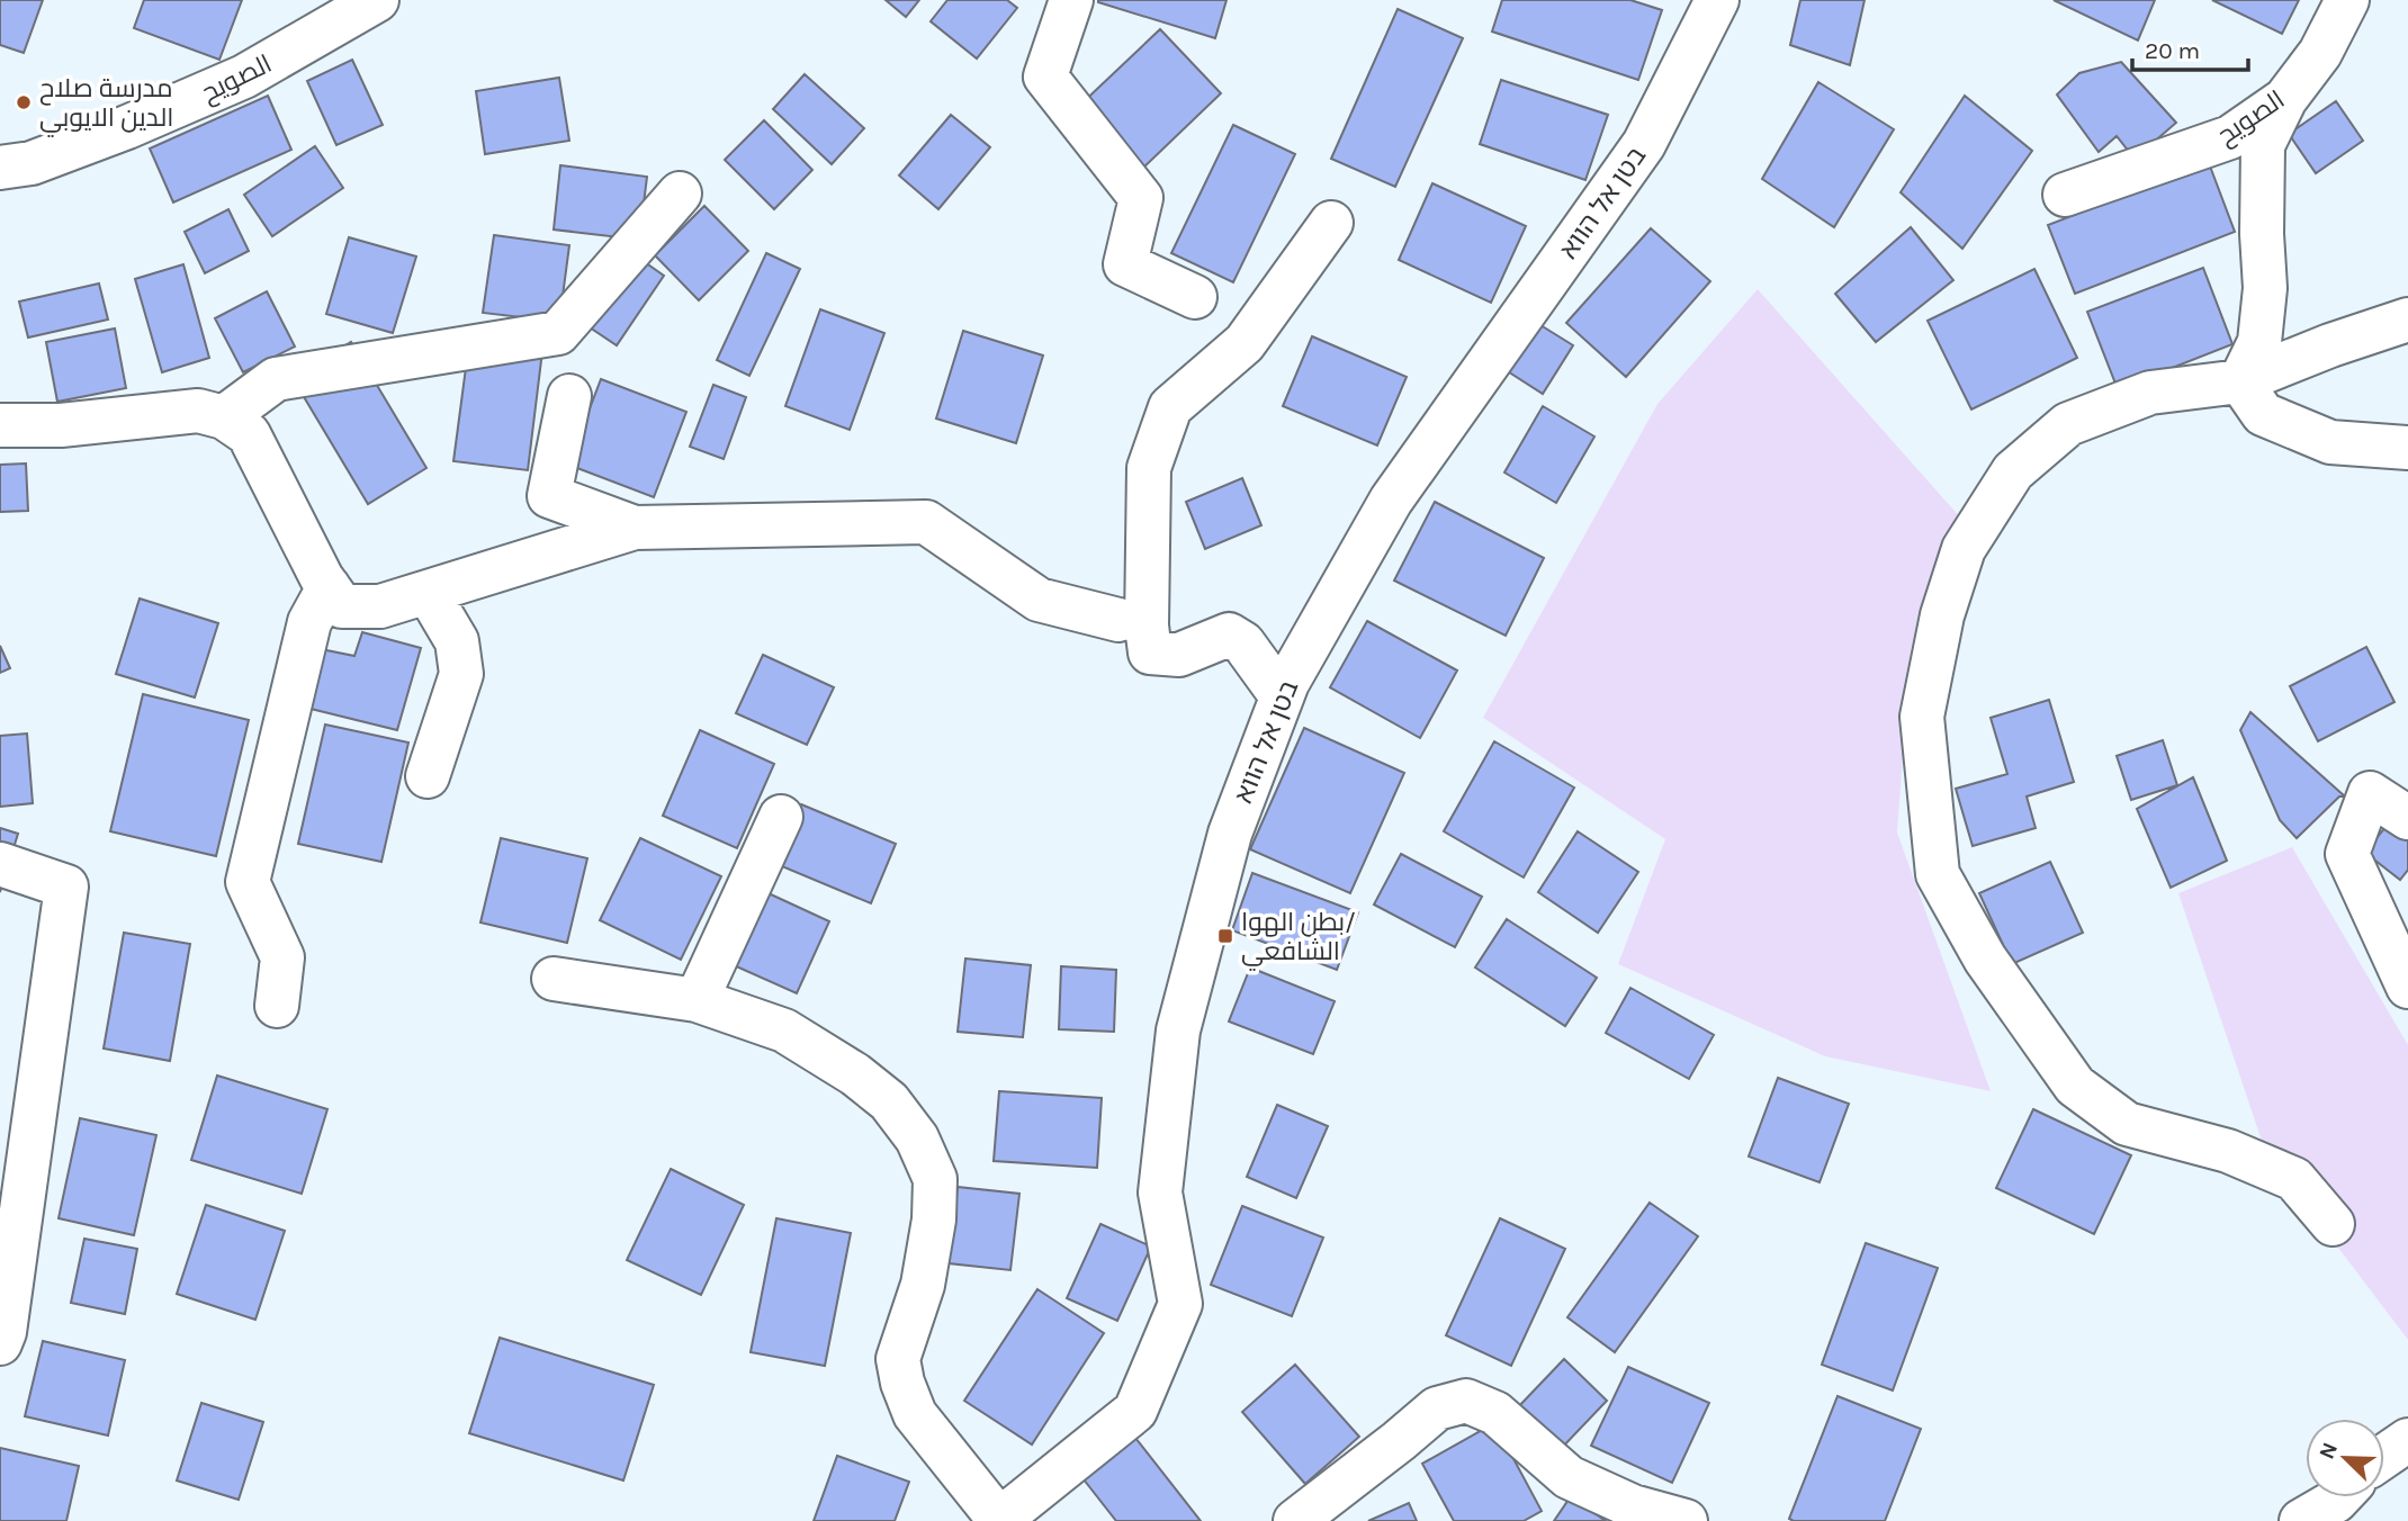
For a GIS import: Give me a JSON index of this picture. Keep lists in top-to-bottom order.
{
  "streets": {
    "street": ["الصويح", "בטן אל הווא"]
  },
  "places": {
    "other": ["مدرسة صلاح الدين الايوبي"],
    "transit": ["بطن الهوا/ الشافعي"]
  },
  "scale_bar": "20 m",
  "north": "top left"
}
